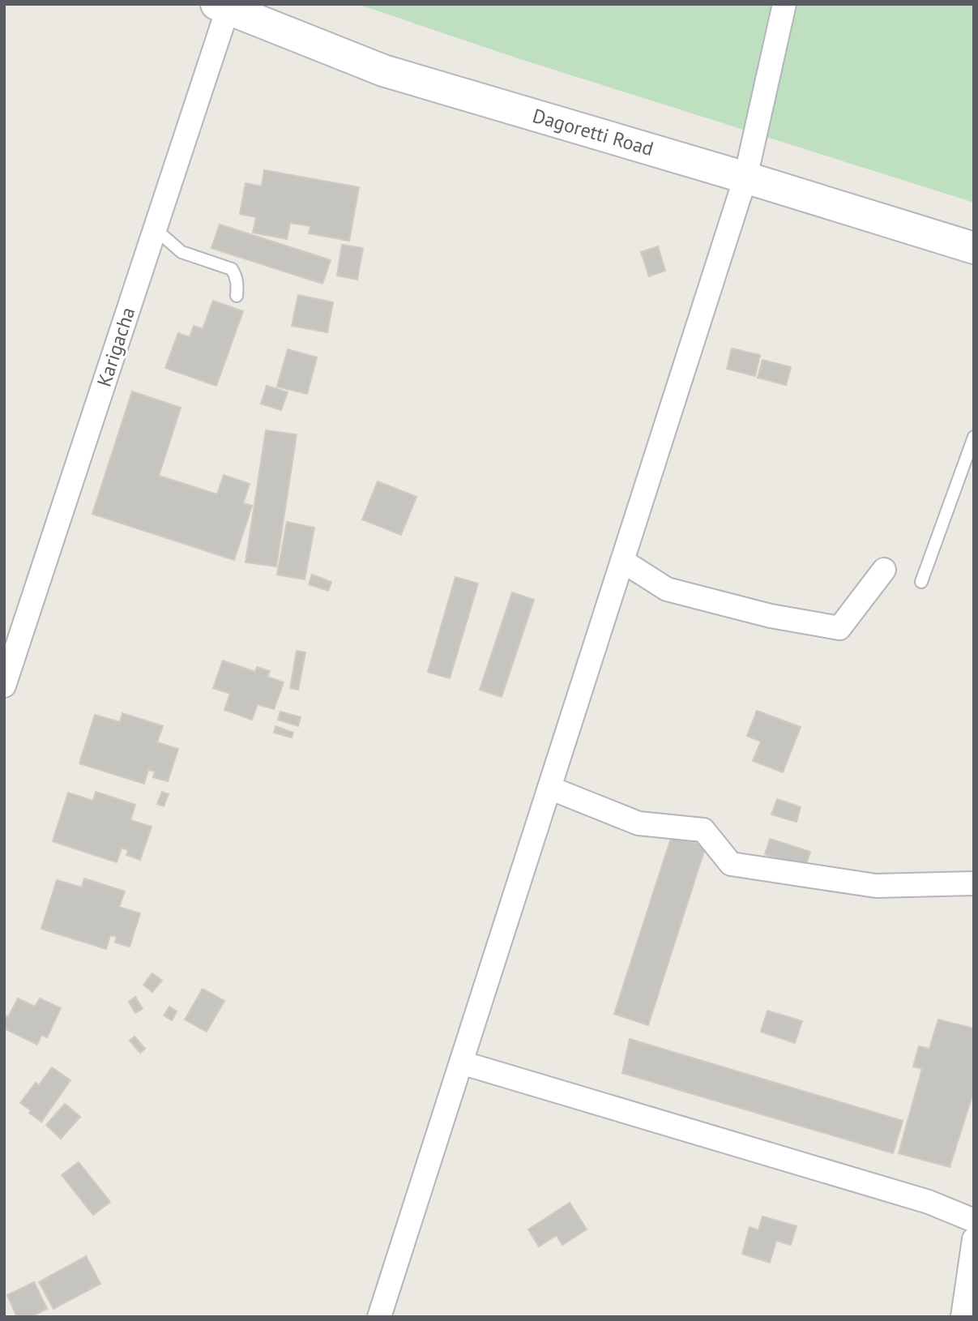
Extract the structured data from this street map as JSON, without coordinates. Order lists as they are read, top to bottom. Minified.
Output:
{"streets":{"main road":["Dagoretti Road"],"street":["Karigacha"]},"crossings":[["Dagoretti Road","Karigacha"]]}
